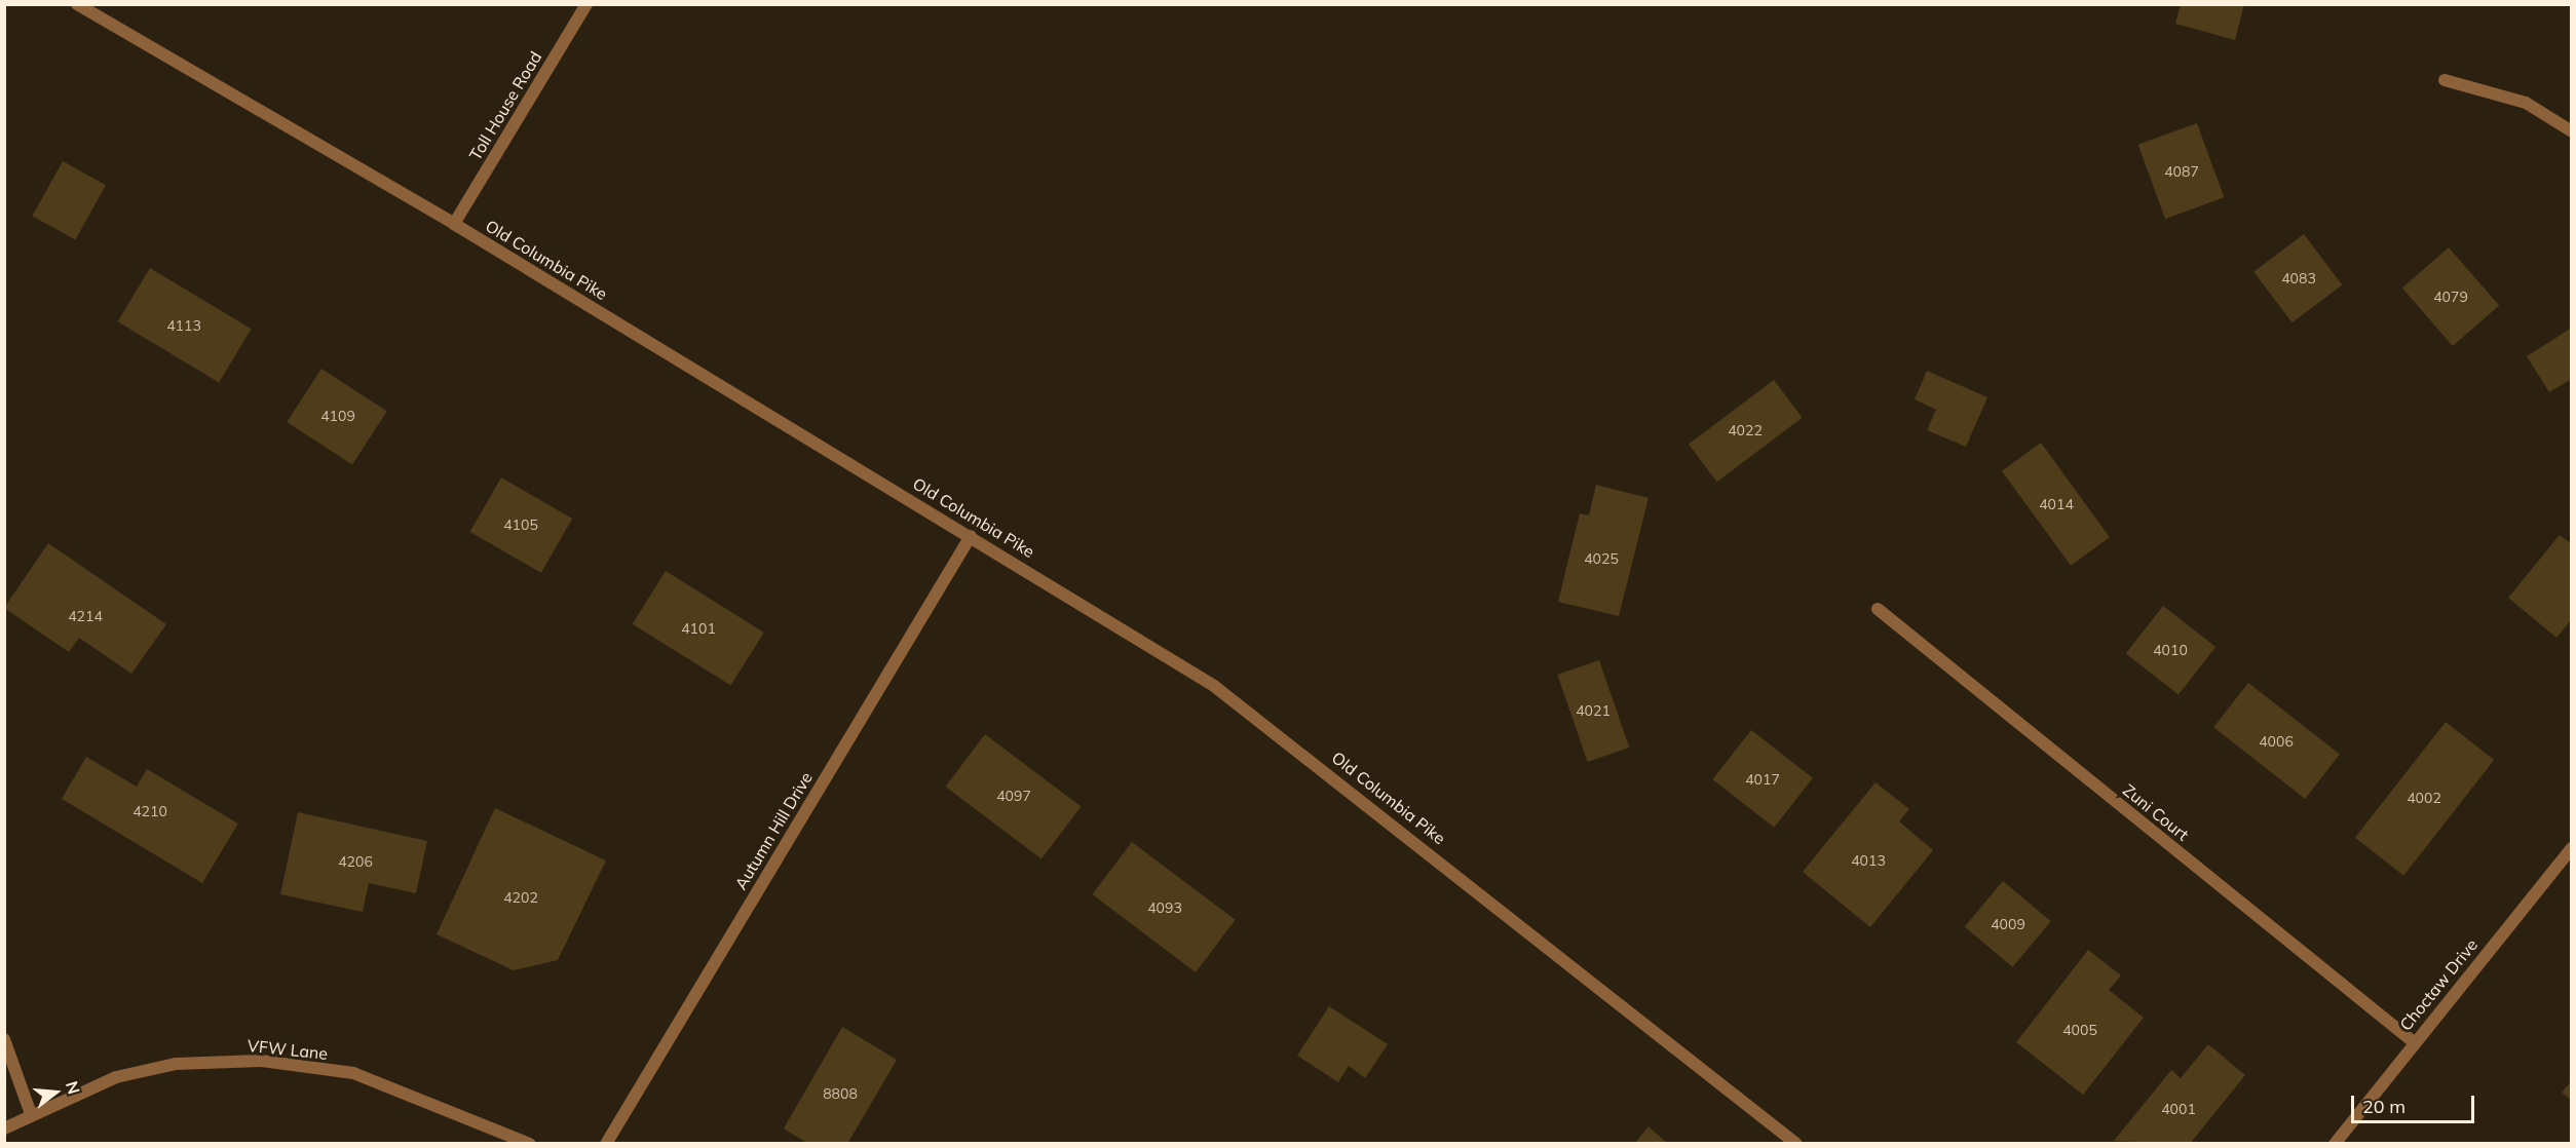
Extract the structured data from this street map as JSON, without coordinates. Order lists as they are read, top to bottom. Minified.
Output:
{"streets":{"street":["Toll House Road","Old Columbia Pike","Zuni Court","Autumn Hill Drive","Choctaw Drive","VFW Lane"]},"crossings":[["Toll House Road","Old Columbia Pike"],["Old Columbia Pike","Autumn Hill Drive"],["Zuni Court","Choctaw Drive"]],"house_numbers":["4087","4083","4079","4113","4109","4022","4014","4105","4025","4214","4101","4010","4021","4006","4017","4097","4002","4210","4013","4206","4202","4093","4009","4005","8808","4001"],"scale_bar":"20 m","north":"right"}
